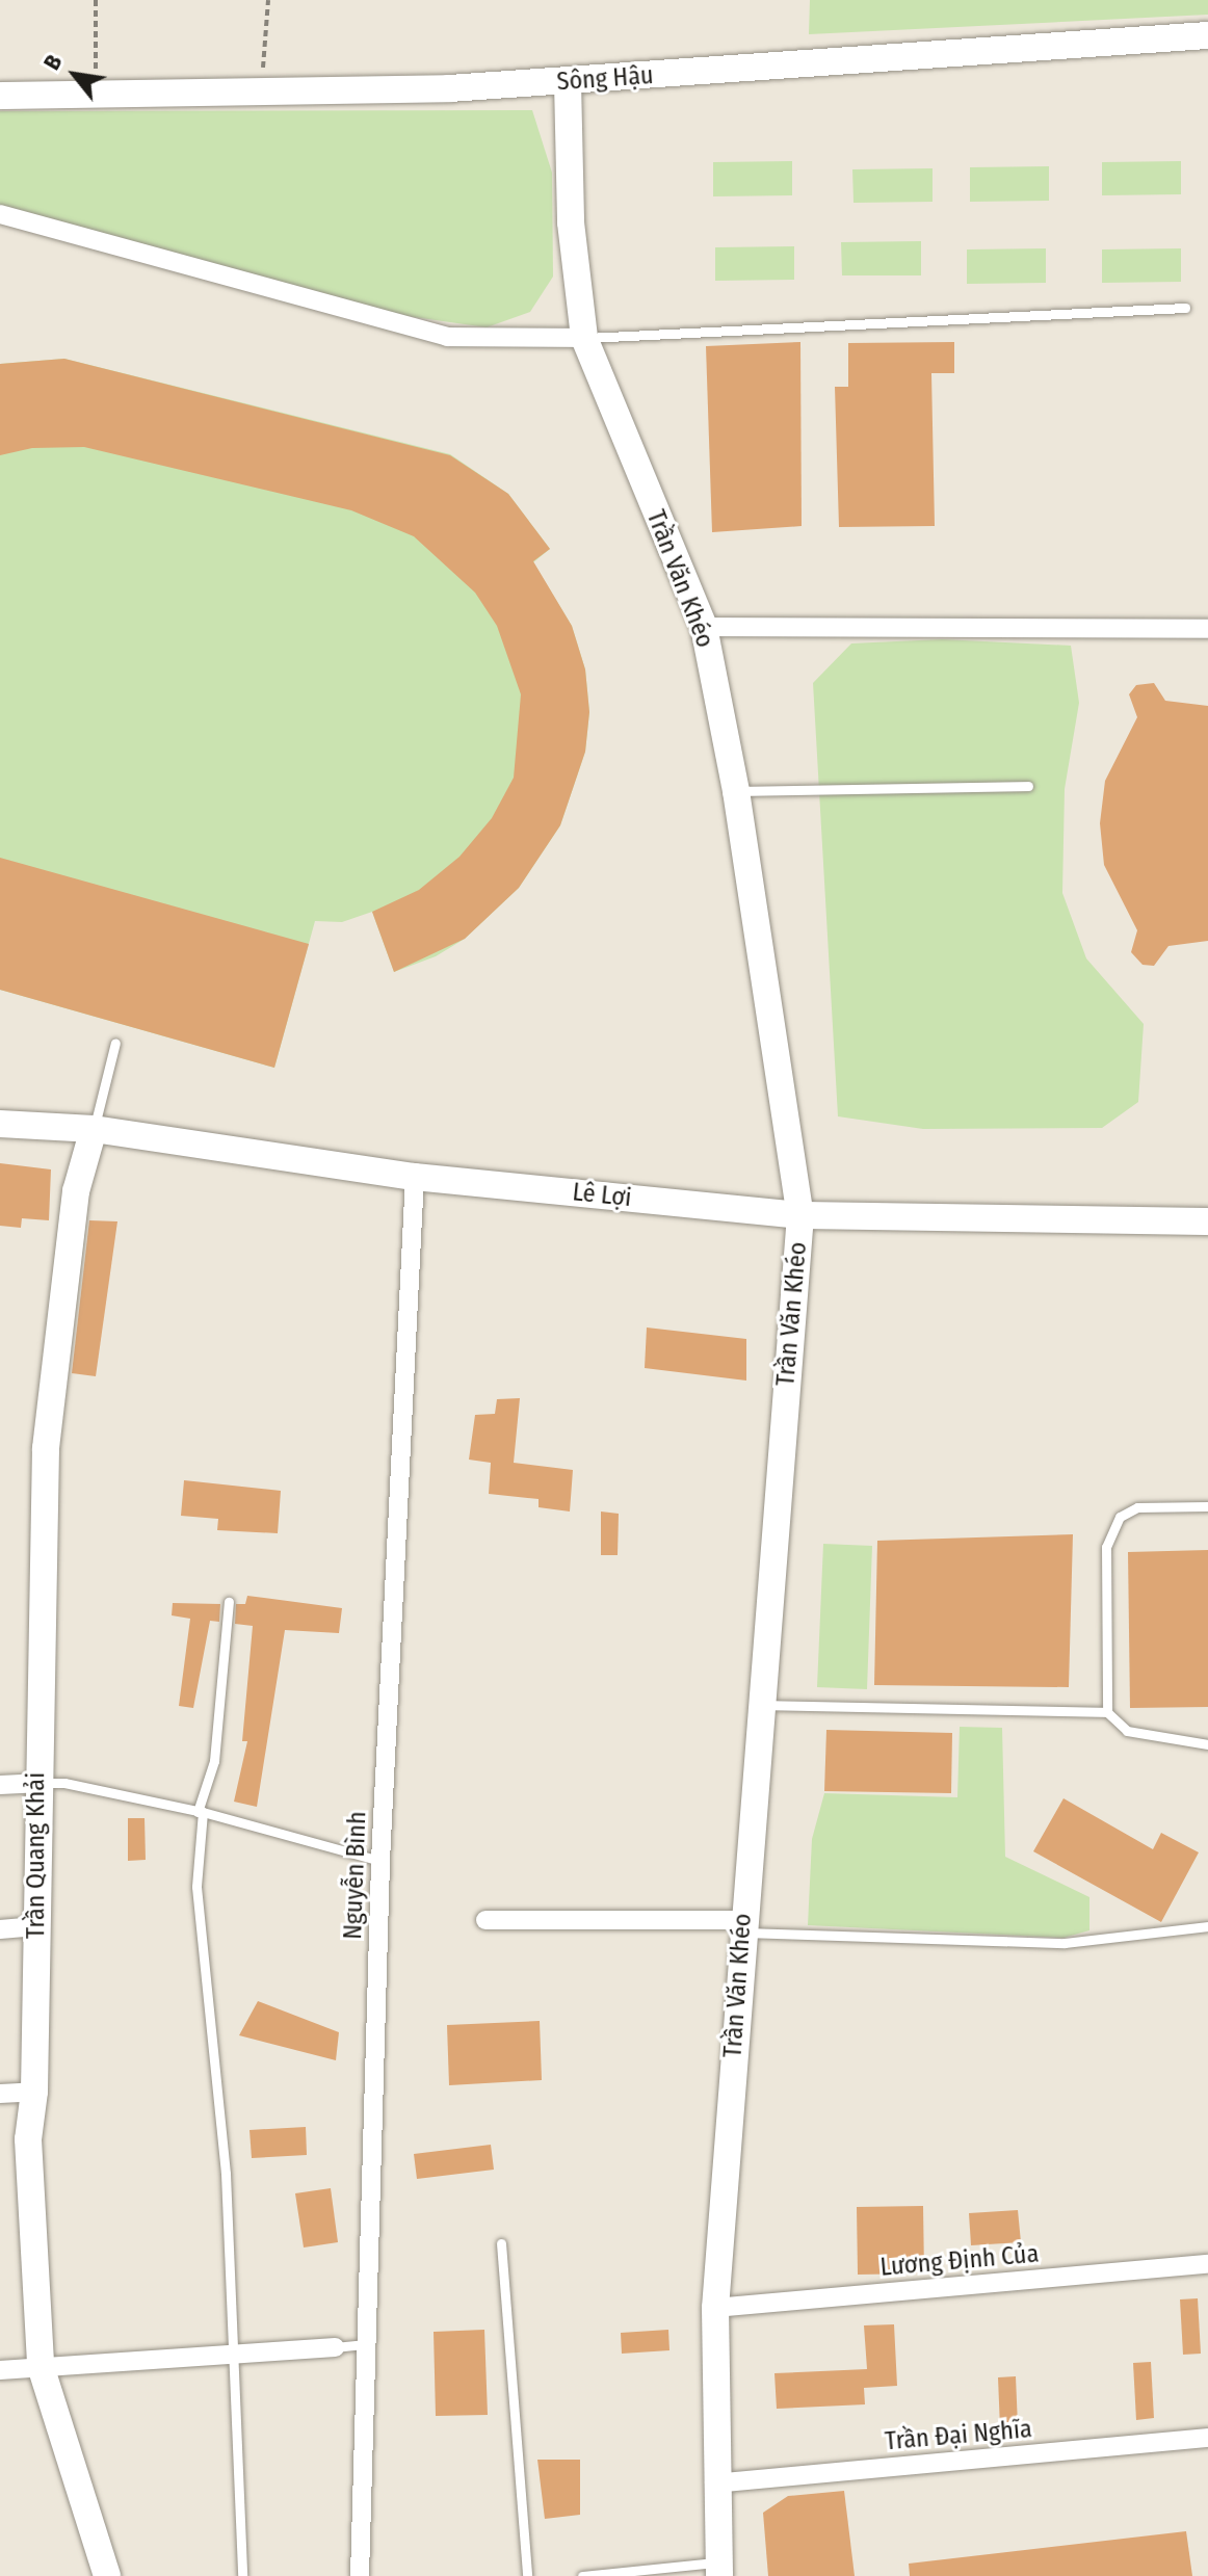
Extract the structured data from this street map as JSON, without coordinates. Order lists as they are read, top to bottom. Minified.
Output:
{"streets":{"street":["Sông Hậu","Trần Văn Khéo","Lê Lợi","Trần Quang Khải","Nguyễn Bình","Lương Định Của","Trần Đại Nghĩa"]},"crossings":[["Sông Hậu","Trần Văn Khéo"],["Trần Văn Khéo","Lê Lợi"],["Trần Văn Khéo","Lương Định Của"],["Trần Văn Khéo","Trần Đại Nghĩa"],["Lê Lợi","Trần Quang Khải"],["Lê Lợi","Nguyễn Bình"]],"north":"top left"}
